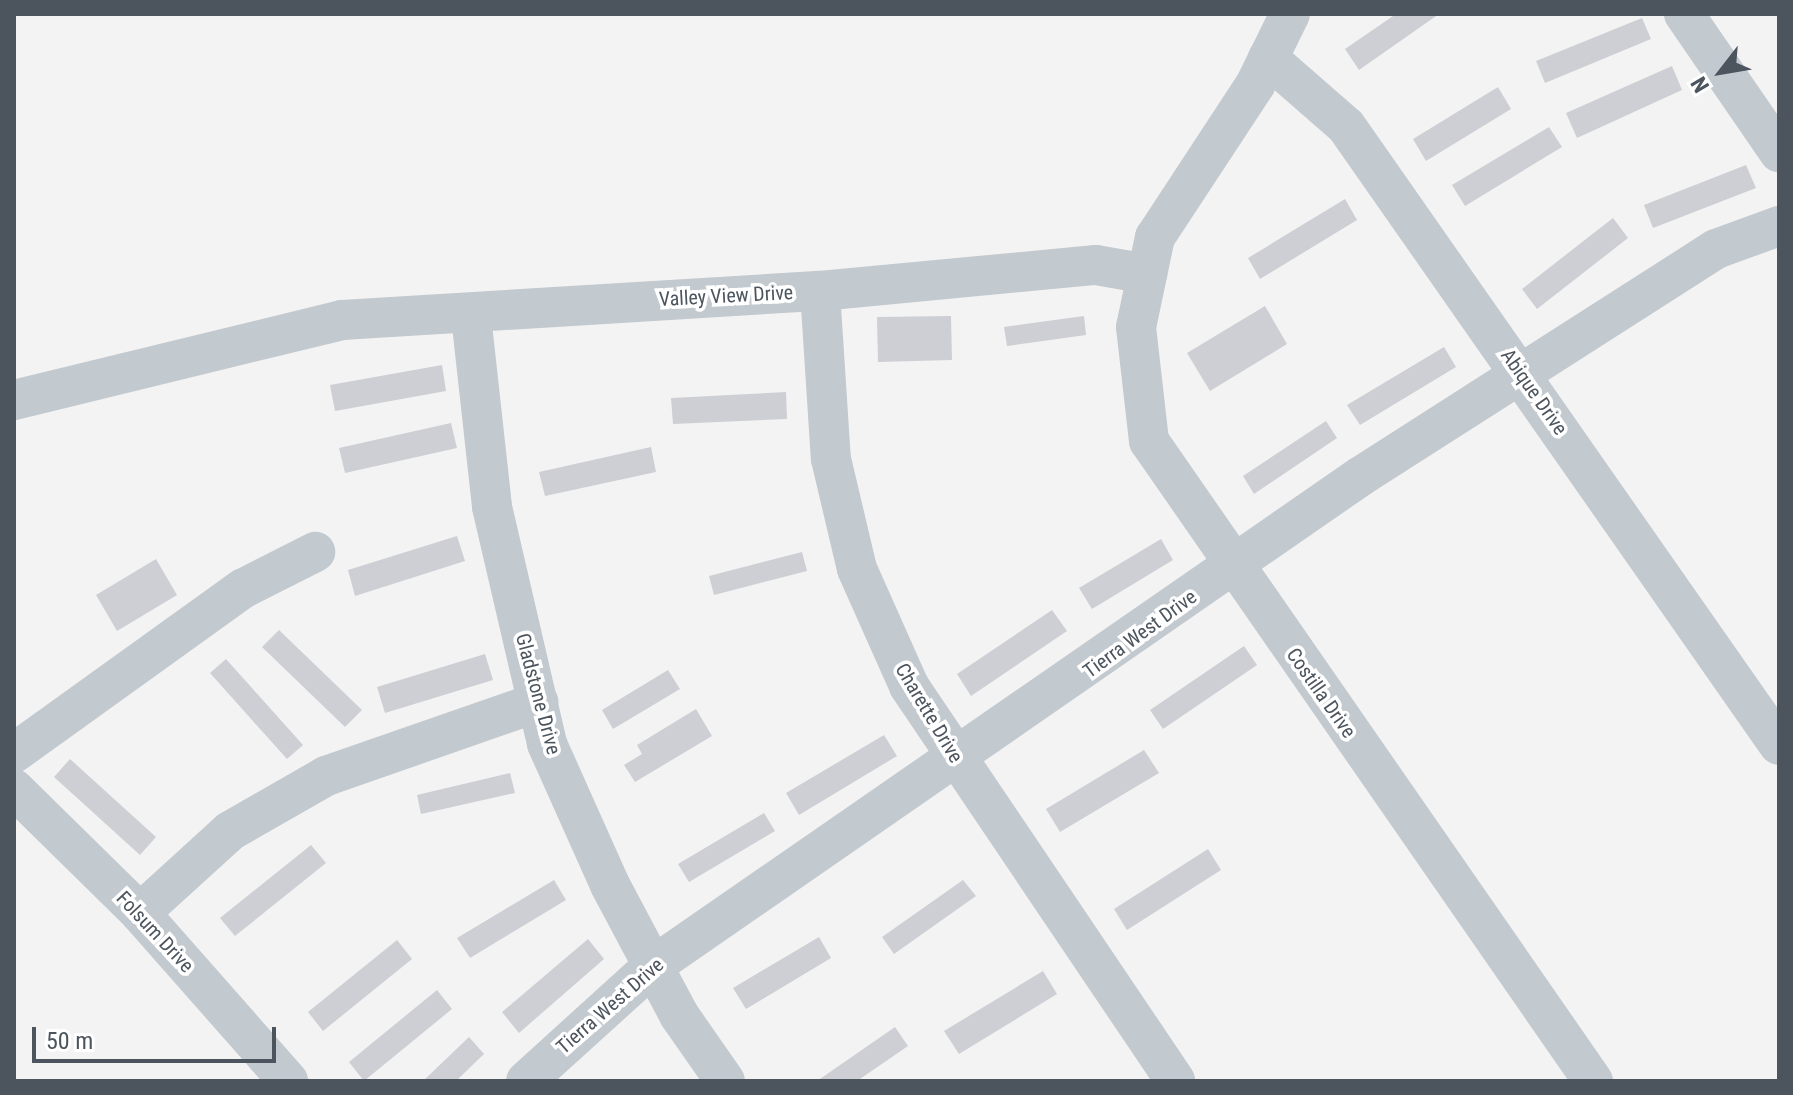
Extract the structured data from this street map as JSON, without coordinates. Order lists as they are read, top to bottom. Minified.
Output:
{"streets":{"street":["Valley View Drive","Abique Drive","Tierra West Drive","Costilla Drive","Gladstone Drive","Charette Drive","Folsum Drive"]},"crossings":[["Valley View Drive","Costilla Drive"],["Valley View Drive","Gladstone Drive"],["Valley View Drive","Charette Drive"],["Abique Drive","Tierra West Drive"],["Tierra West Drive","Costilla Drive"],["Tierra West Drive","Gladstone Drive"],["Tierra West Drive","Charette Drive"]],"scale_bar":"50 m","north":"bottom left"}
